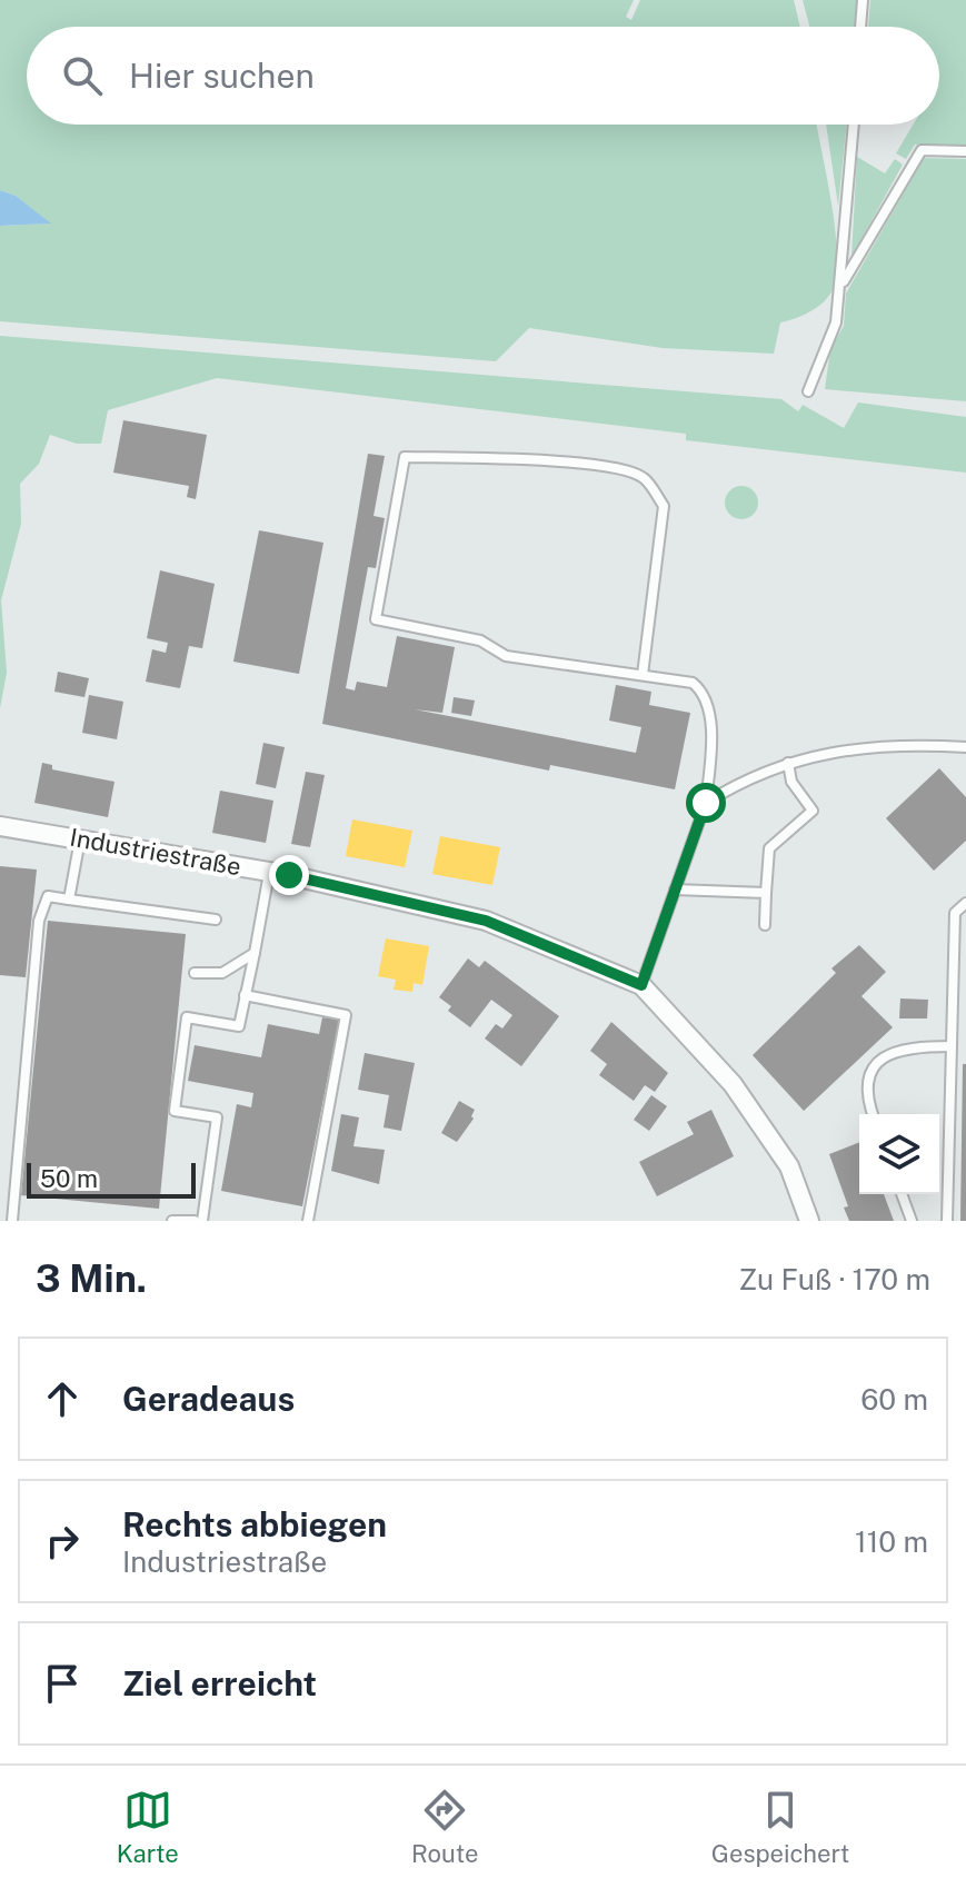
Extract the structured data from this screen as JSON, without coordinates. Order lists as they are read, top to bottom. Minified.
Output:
{"streets":{"street":["Industriestraße"]},"scale_bar":"50 m","page":{"search":"Hier suchen","scale":"50 m","heading":["3 Min.","Zu Fuß · 170 m"],"list":[["Geradeaus","60 m"],["Rechts abbiegen","Industriestraße","110 m"],"Ziel erreicht"],"nav":["Karte","Route","Gespeichert"]}}
